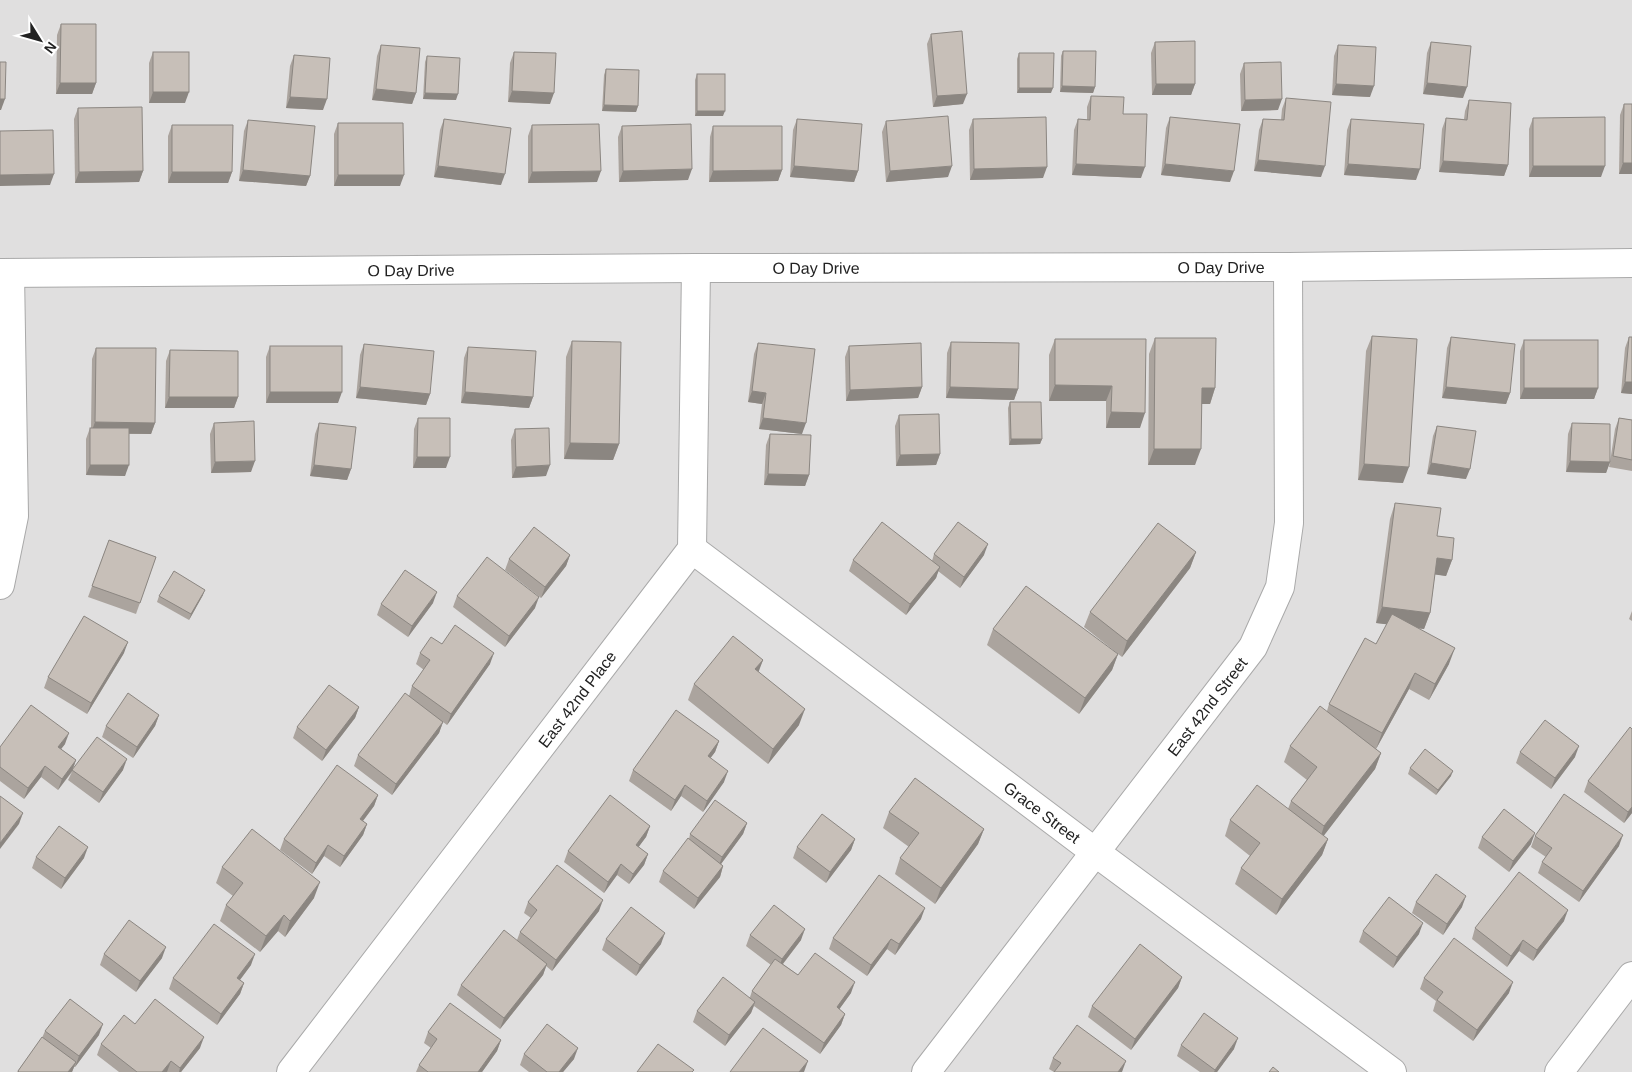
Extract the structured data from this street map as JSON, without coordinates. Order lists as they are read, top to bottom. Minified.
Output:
{"streets":{"street":["O Day Drive","East 42nd Place","East 42nd Street","Grace Street"]},"crossings":[["O Day Drive","East 42nd Street"],["East 42nd Place","Grace Street"],["East 42nd Street","Grace Street"]],"north":"bottom right"}
